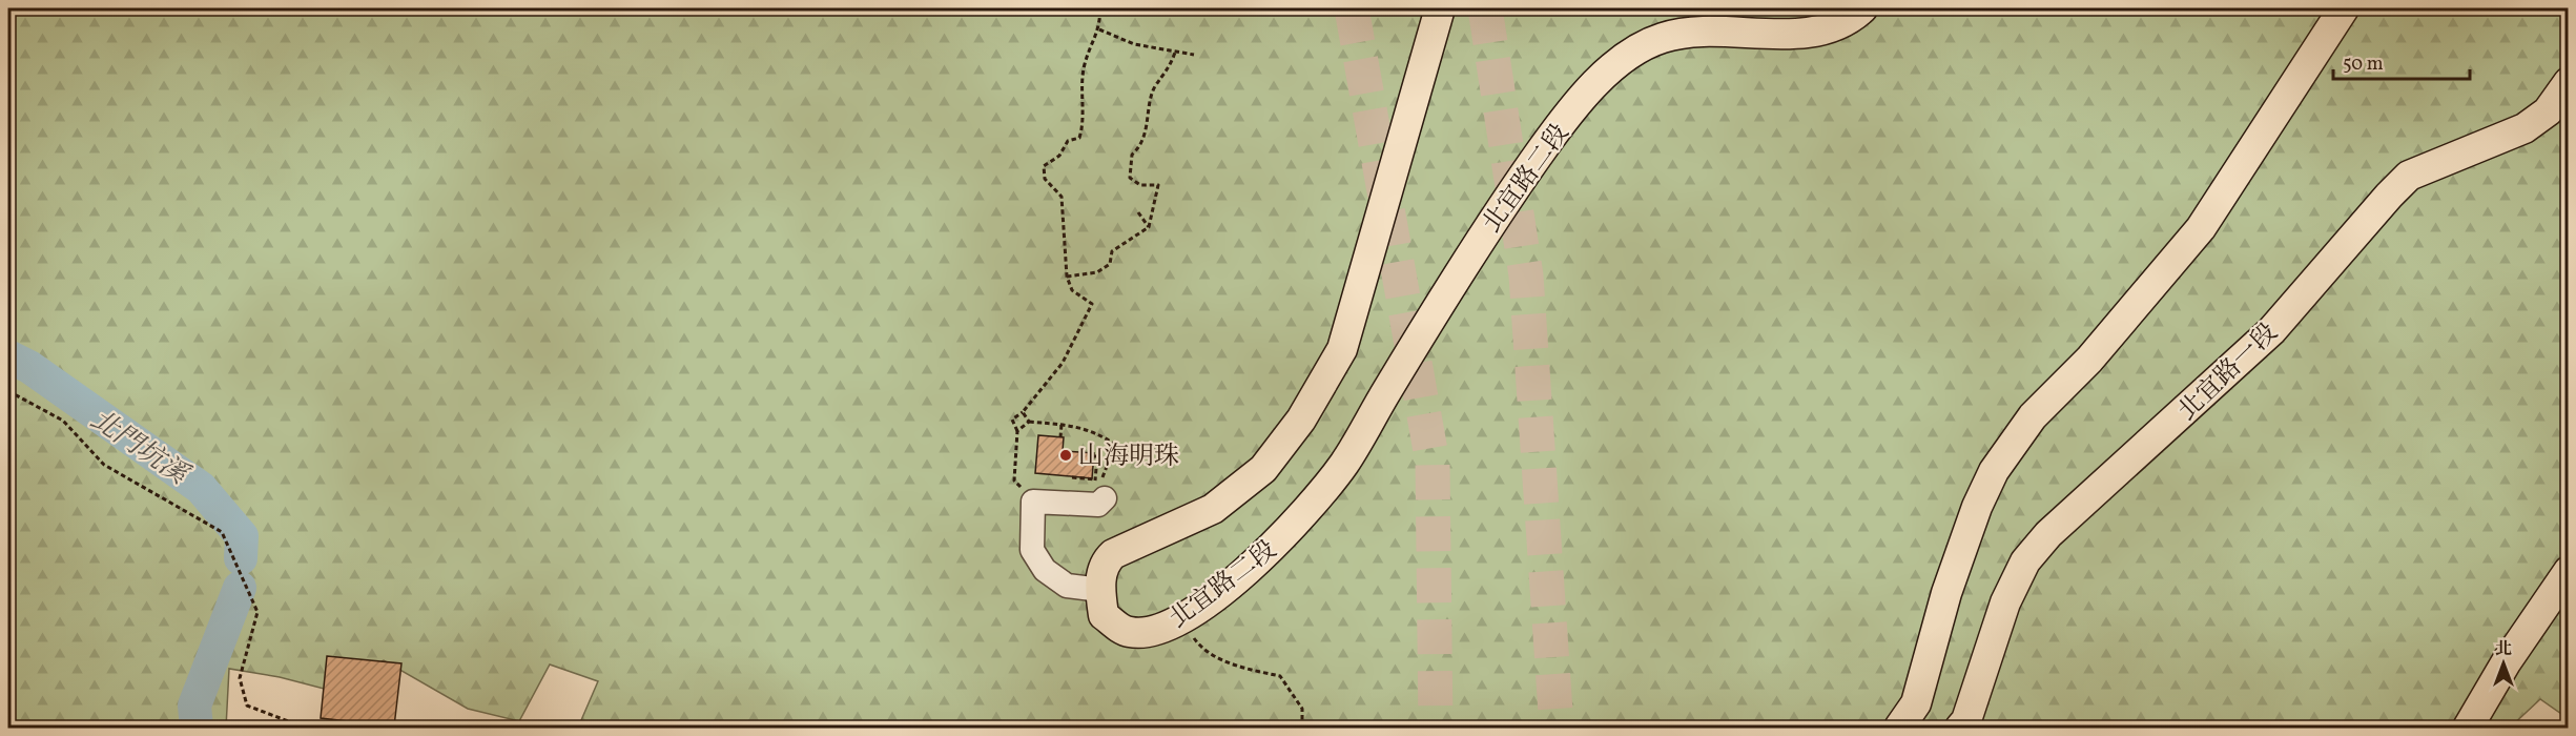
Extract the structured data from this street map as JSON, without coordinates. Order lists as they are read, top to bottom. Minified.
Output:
{"streets":{"main road":["北宜路二段","北宜路一段"]},"water":["北門坑溪"],"places":["山海明珠"],"scale_bar":"50 m","north":"top"}
